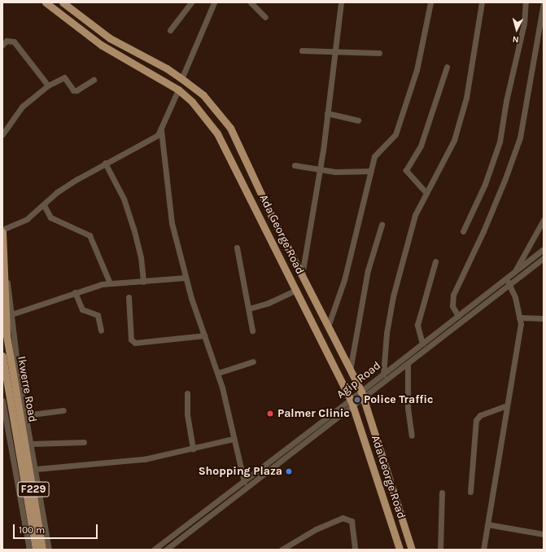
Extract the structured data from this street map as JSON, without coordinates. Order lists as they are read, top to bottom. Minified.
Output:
{"streets":{"main road":["Ada George Road","Ikwerre Road","F229"],"street":["Agip Road"]},"crossings":[["Ada George Road","Agip Road"]],"places":["Police Traffic","Palmer Clinic","Shopping Plaza"],"scale_bar":"100 m","north":"bottom"}
